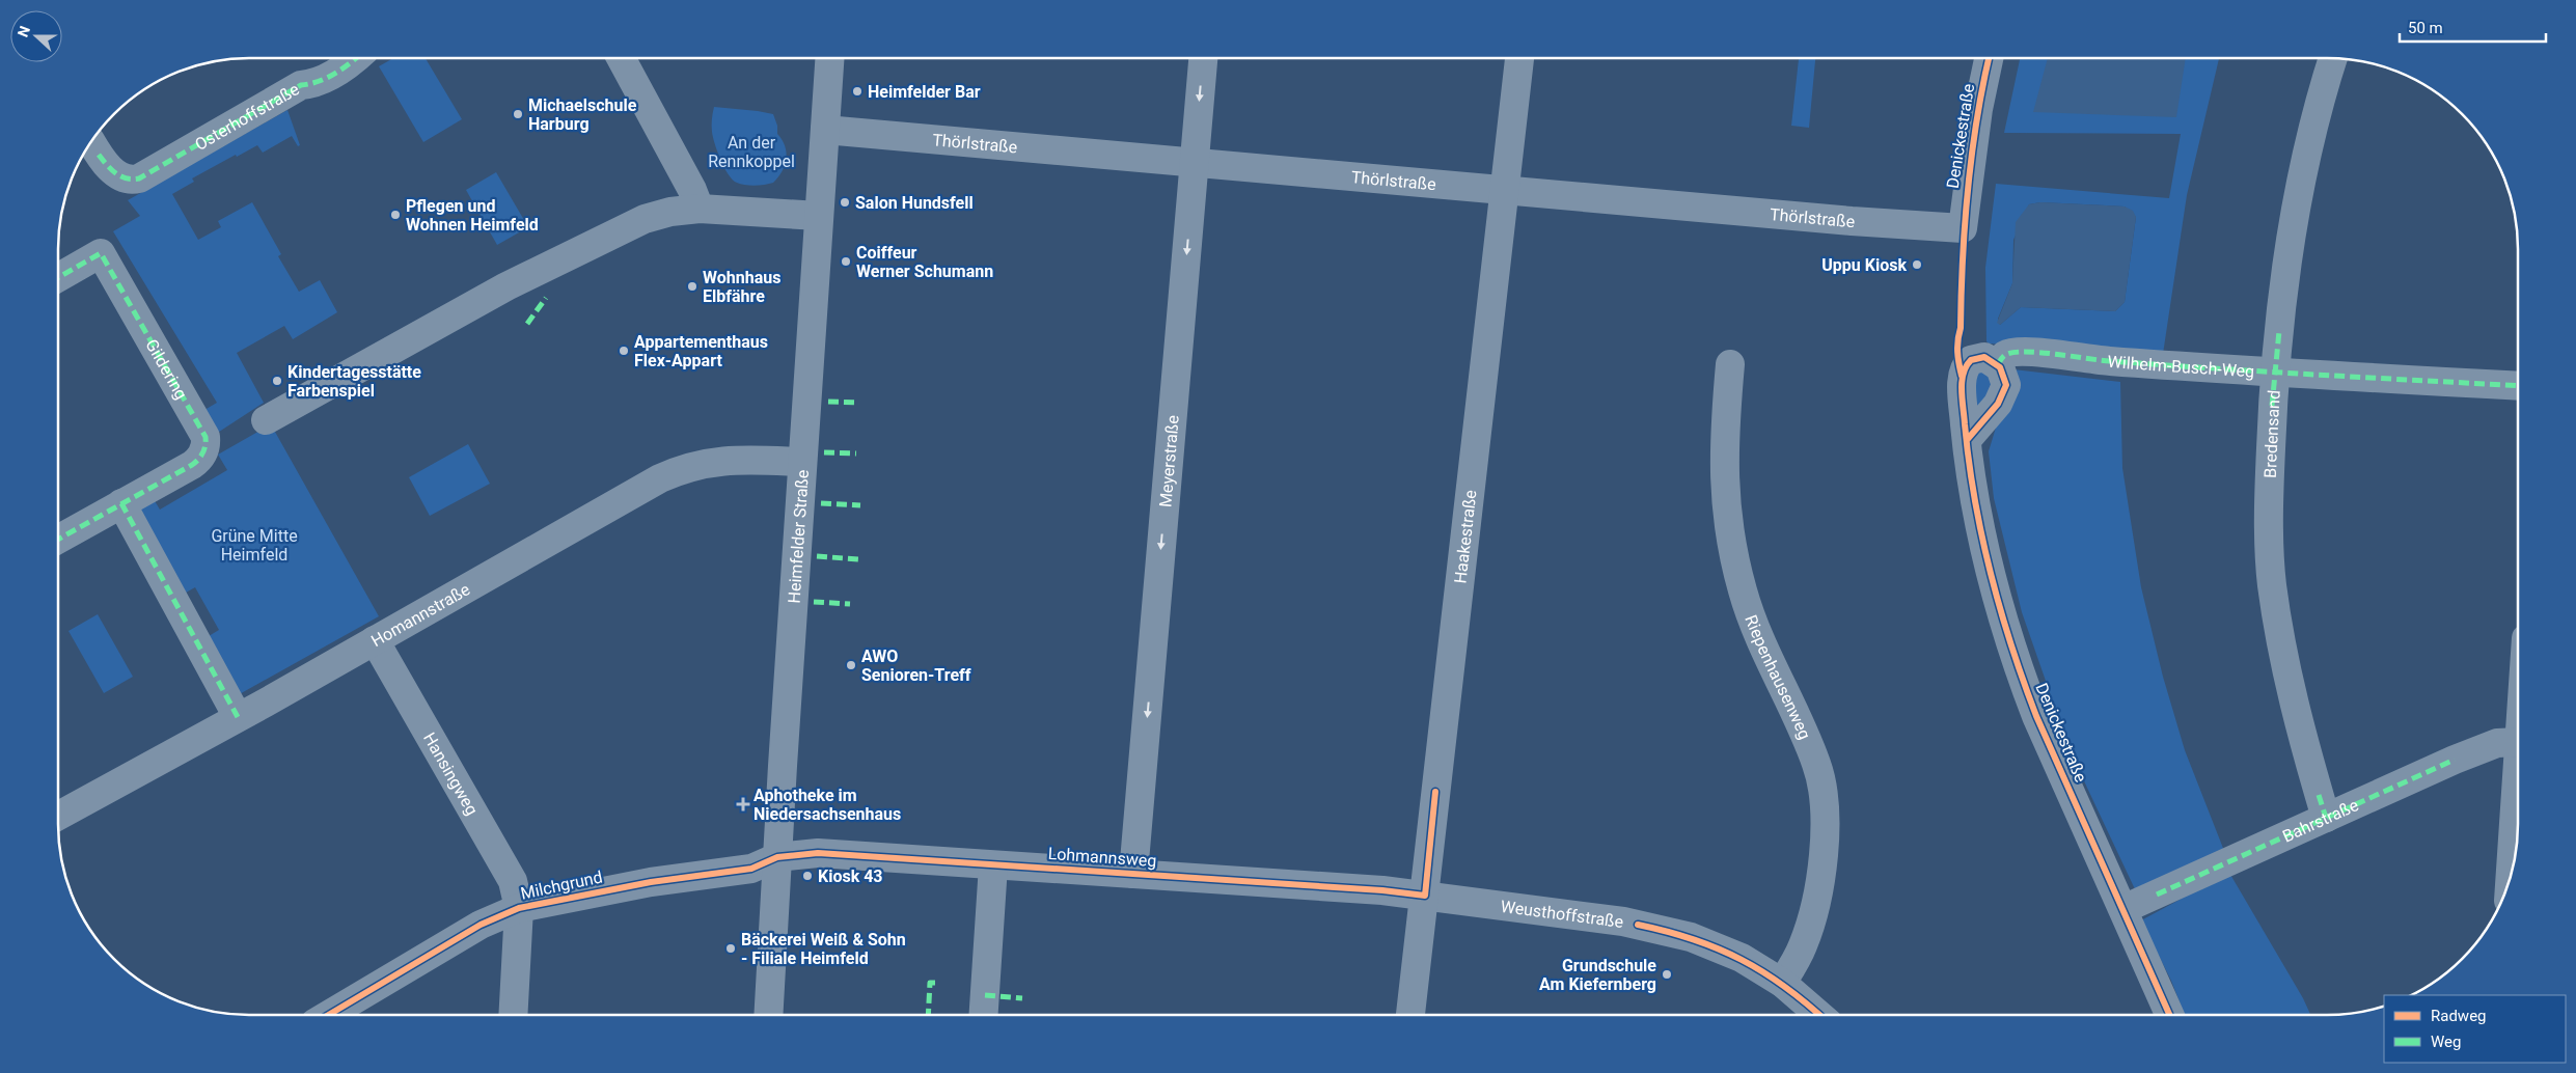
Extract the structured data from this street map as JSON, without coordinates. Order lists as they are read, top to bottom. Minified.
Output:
{"streets":{"street":["Osterhoffstraße","Denickestraße","Thörlstraße","Wilhelm-Busch-Weg","Gildering","Bredensand","Meyerstraße","Heimfelder Straße","Haakestraße","Homannstraße","Riepenhausenweg","Hansingweg","Bahrstraße","Lohmannsweg","Milchgrund","Weusthoffstraße"]},"crossings":[["Denickestraße","Thörlstraße"],["Denickestraße","Wilhelm-Busch-Weg"],["Denickestraße","Bahrstraße"],["Thörlstraße","Meyerstraße"],["Thörlstraße","Heimfelder Straße"],["Thörlstraße","Haakestraße"],["Wilhelm-Busch-Weg","Bredensand"],["Bredensand","Bahrstraße"],["Meyerstraße","Lohmannsweg"],["Heimfelder Straße","Homannstraße"],["Heimfelder Straße","Lohmannsweg"],["Heimfelder Straße","Milchgrund"],["Haakestraße","Lohmannsweg"],["Haakestraße","Weusthoffstraße"],["Homannstraße","Hansingweg"],["Riepenhausenweg","Weusthoffstraße"],["Hansingweg","Milchgrund"],["Lohmannsweg","Milchgrund"],["Lohmannsweg","Weusthoffstraße"]],"one_way":["Meyerstraße"],"parks":["An der Rennkoppel","Grüne Mitte Heimfeld"],"places":{"other":["Heimfelder Bar","Michaelschule Harburg","Salon Hundsfell","Pflegen und Wohnen Heimfeld","Coiffeur Werner Schumann","Uppu Kiosk","Wohnhaus Elbfähre","Appartementhaus Flex-Appart","Kindertagesstätte Farbenspiel","AWO Senioren-Treff","Kiosk 43","Bäckerei Weiß & Sohn - Filiale Heimfeld","Grundschule Am Kiefernberg"],"health":["Aphotheke im Niedersachsenhaus"]},"legend":["Radweg","Weg"],"scale_bar":"50 m","north":"left"}
